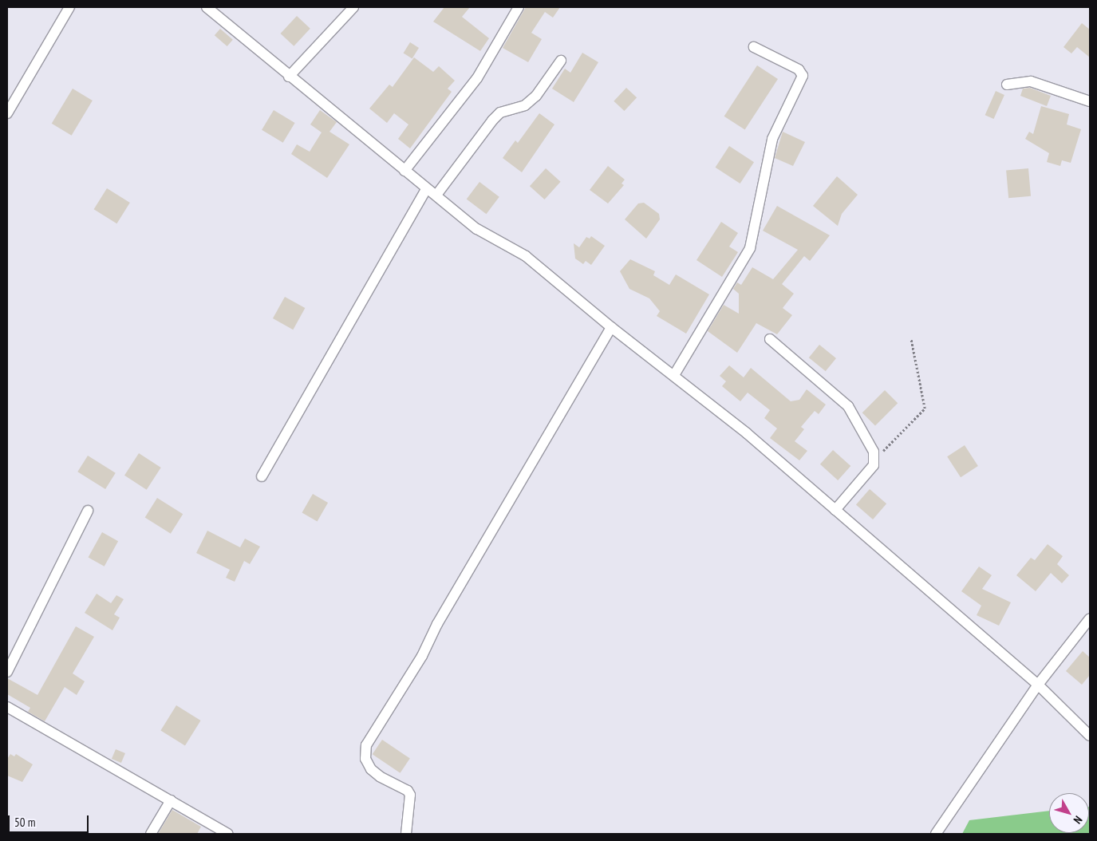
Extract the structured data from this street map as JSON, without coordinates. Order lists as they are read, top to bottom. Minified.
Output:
{"scale_bar":"50 m","north":"bottom right"}
